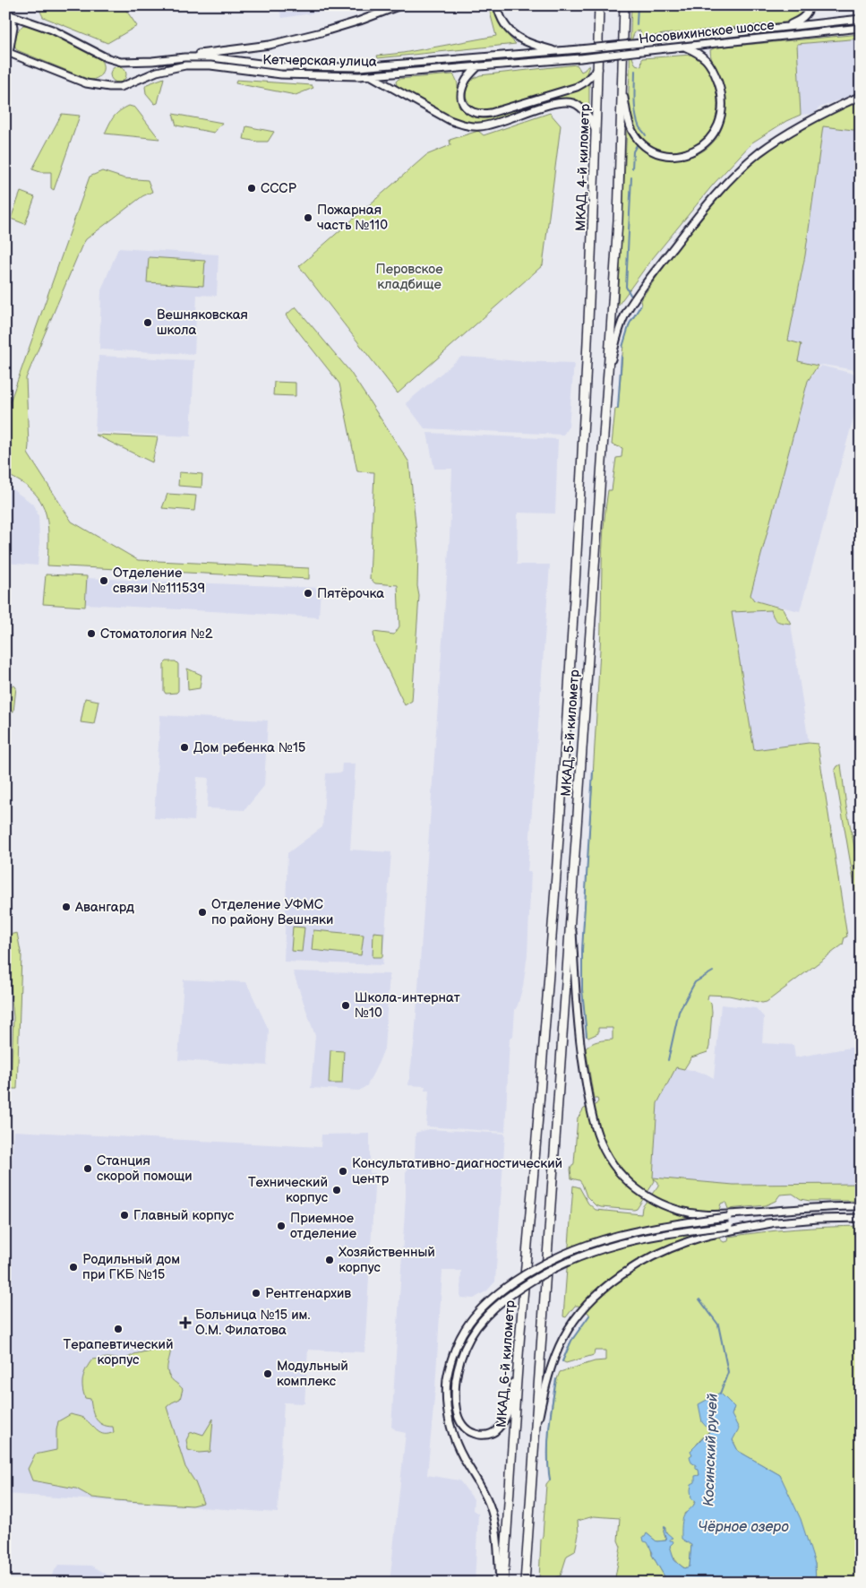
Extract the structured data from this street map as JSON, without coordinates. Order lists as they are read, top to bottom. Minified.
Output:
{"streets":{"highway":["МКАД, 4-й километр","МКАД, 5-й километр","МКАД, 6-й километр"],"main road":["Носовихинское шоссе","Кетчерская улица"]},"crossings":[["Носовихинское шоссе","Кетчерская улица"],["МКАД, 4-й километр","МКАД, 5-й километр"],["МКАД, 5-й километр","МКАД, 6-й километр"]],"water":["Косинский ручей","Чёрное озеро"],"parks":["Перовское кладбище"],"places":{"other":["СССР","Пожарная часть №110","Вешняковская школа","Отделение связи №111539","Пятёрочка","Стоматология №2","Дом ребенка №15","Авангард","Отделение УФМС по району Вешняки","Школа-интернат №10","Станция скорой помощи","Консультативно-диагностический центр","Технический корпус","Главный корпус","Приемное отделение","Хозяйственный корпус","Родильный дом при ГКБ №15","Рентгенархив","Терапевтический корпус","Модульный комплекс"],"health":["Больница №15 им. О.М. Филатова"]}}
